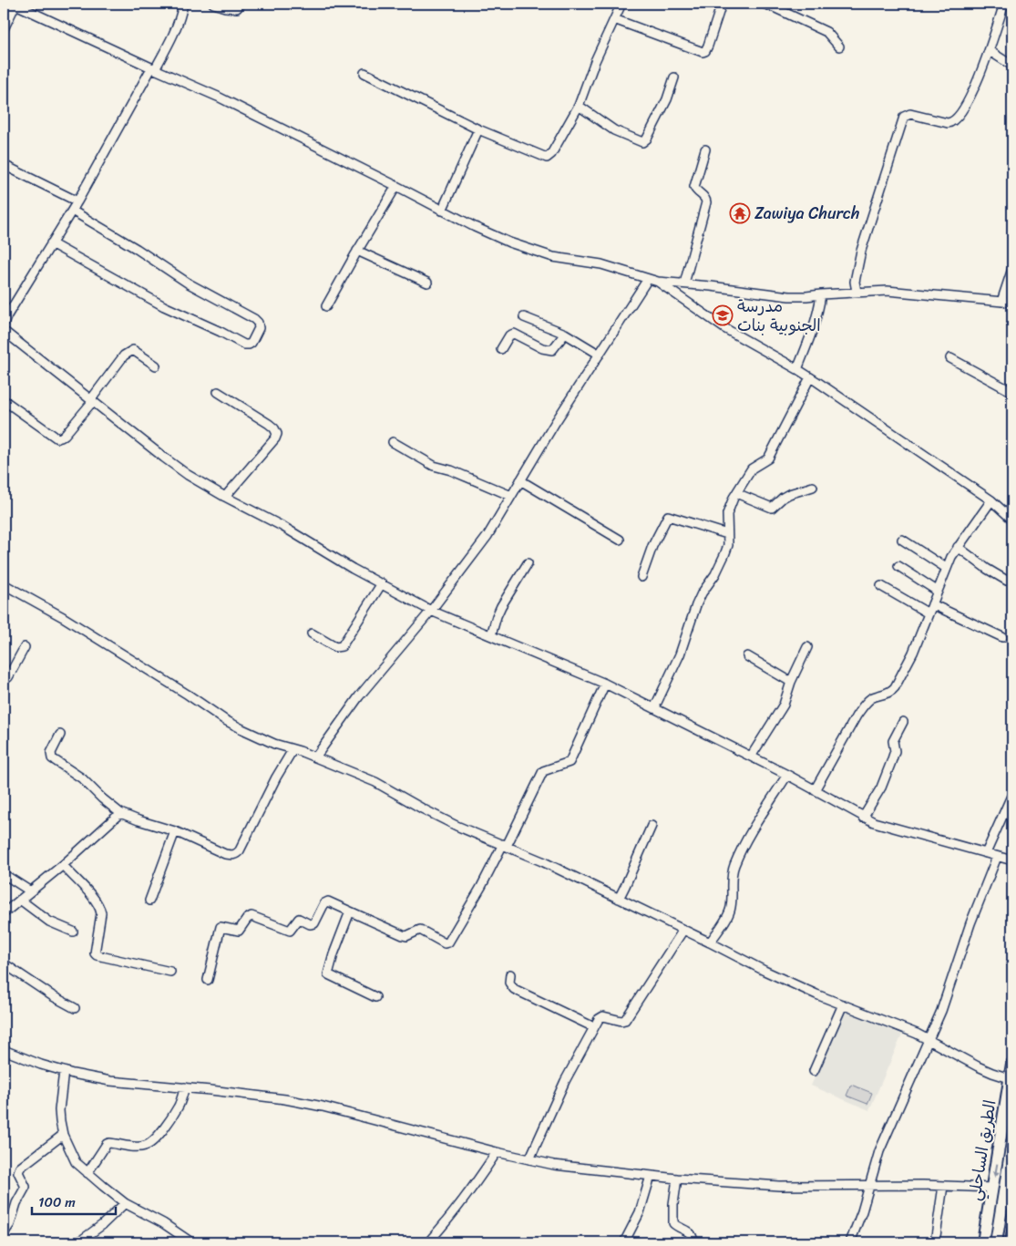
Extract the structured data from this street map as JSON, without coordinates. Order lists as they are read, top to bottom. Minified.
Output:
{"streets":{"highway":["الطريق الساحلي"]},"places":{"temple":["Zawiya Church"],"school or university":["مدرسة الجنوبية بنات"]},"scale_bar":"100 m"}
